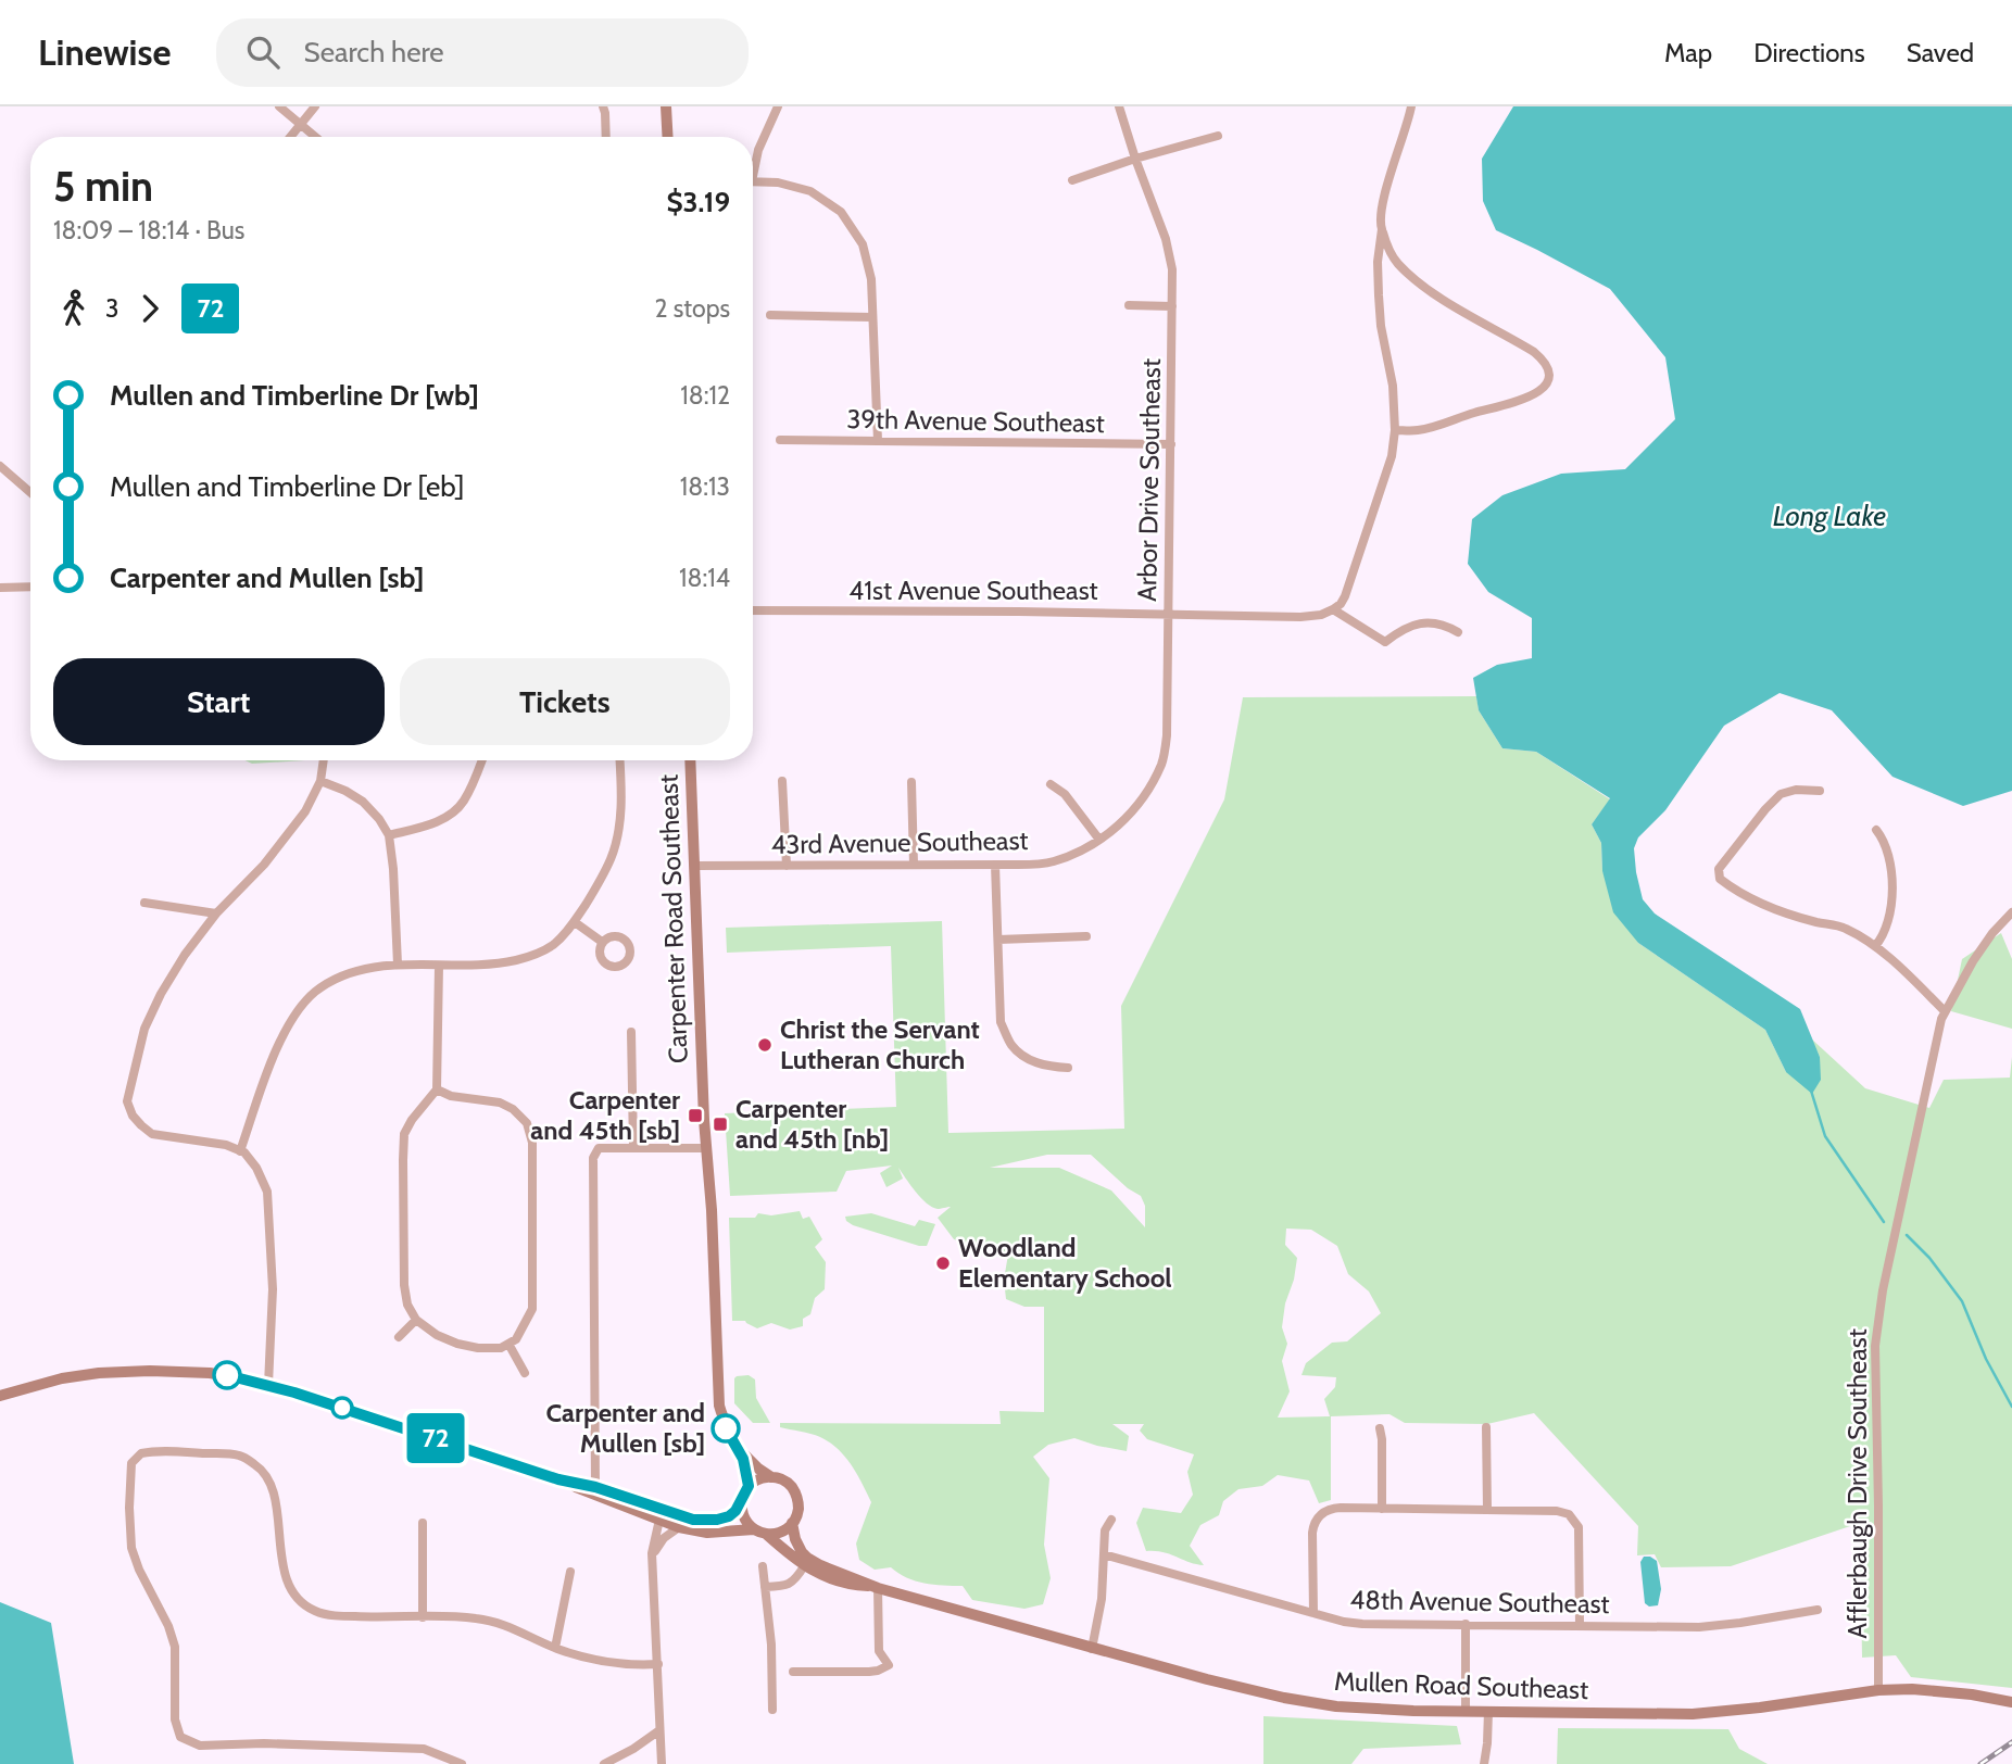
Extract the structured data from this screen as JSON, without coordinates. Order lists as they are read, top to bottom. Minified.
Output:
{"streets":{"street":["39th Avenue Southeast","Arbor Drive Southeast","41st Avenue Southeast","43rd Avenue Southeast","Carpenter Road Southeast","Afflerbaugh Drive Southeast","48th Avenue Southeast","Mullen Road Southeast"]},"crossings":[["39th Avenue Southeast","Arbor Drive Southeast"],["Arbor Drive Southeast","41st Avenue Southeast"],["Arbor Drive Southeast","43rd Avenue Southeast"],["43rd Avenue Southeast","Carpenter Road Southeast"],["Carpenter Road Southeast","Mullen Road Southeast"],["Afflerbaugh Drive Southeast","Mullen Road Southeast"]],"water":["Long Lake"],"places":{"other":["Christ the Servant Lutheran Church","Woodland Elementary School","Carpenter and Mullen [sb]"],"transit":["Carpenter and 45th [sb]","Carpenter and 45th [nb]"]},"lines":["bus line 72"],"page":{"header":"Linewise","search":"Search here","nav":["Map","Directions","Saved"],"on_map":"72","heading":["5 min","18:09 – 18:14 · Bus","$3.19"],"legs":["3","72","2 stops"],"list":[{"name":"Mullen and Timberline Dr [wb]","value":"18:12"},{"name":"Mullen and Timberline Dr [eb]","value":"18:13"},{"name":"Carpenter and Mullen [sb]","value":"18:14"}],"buttons":["Start","Tickets"]}}
